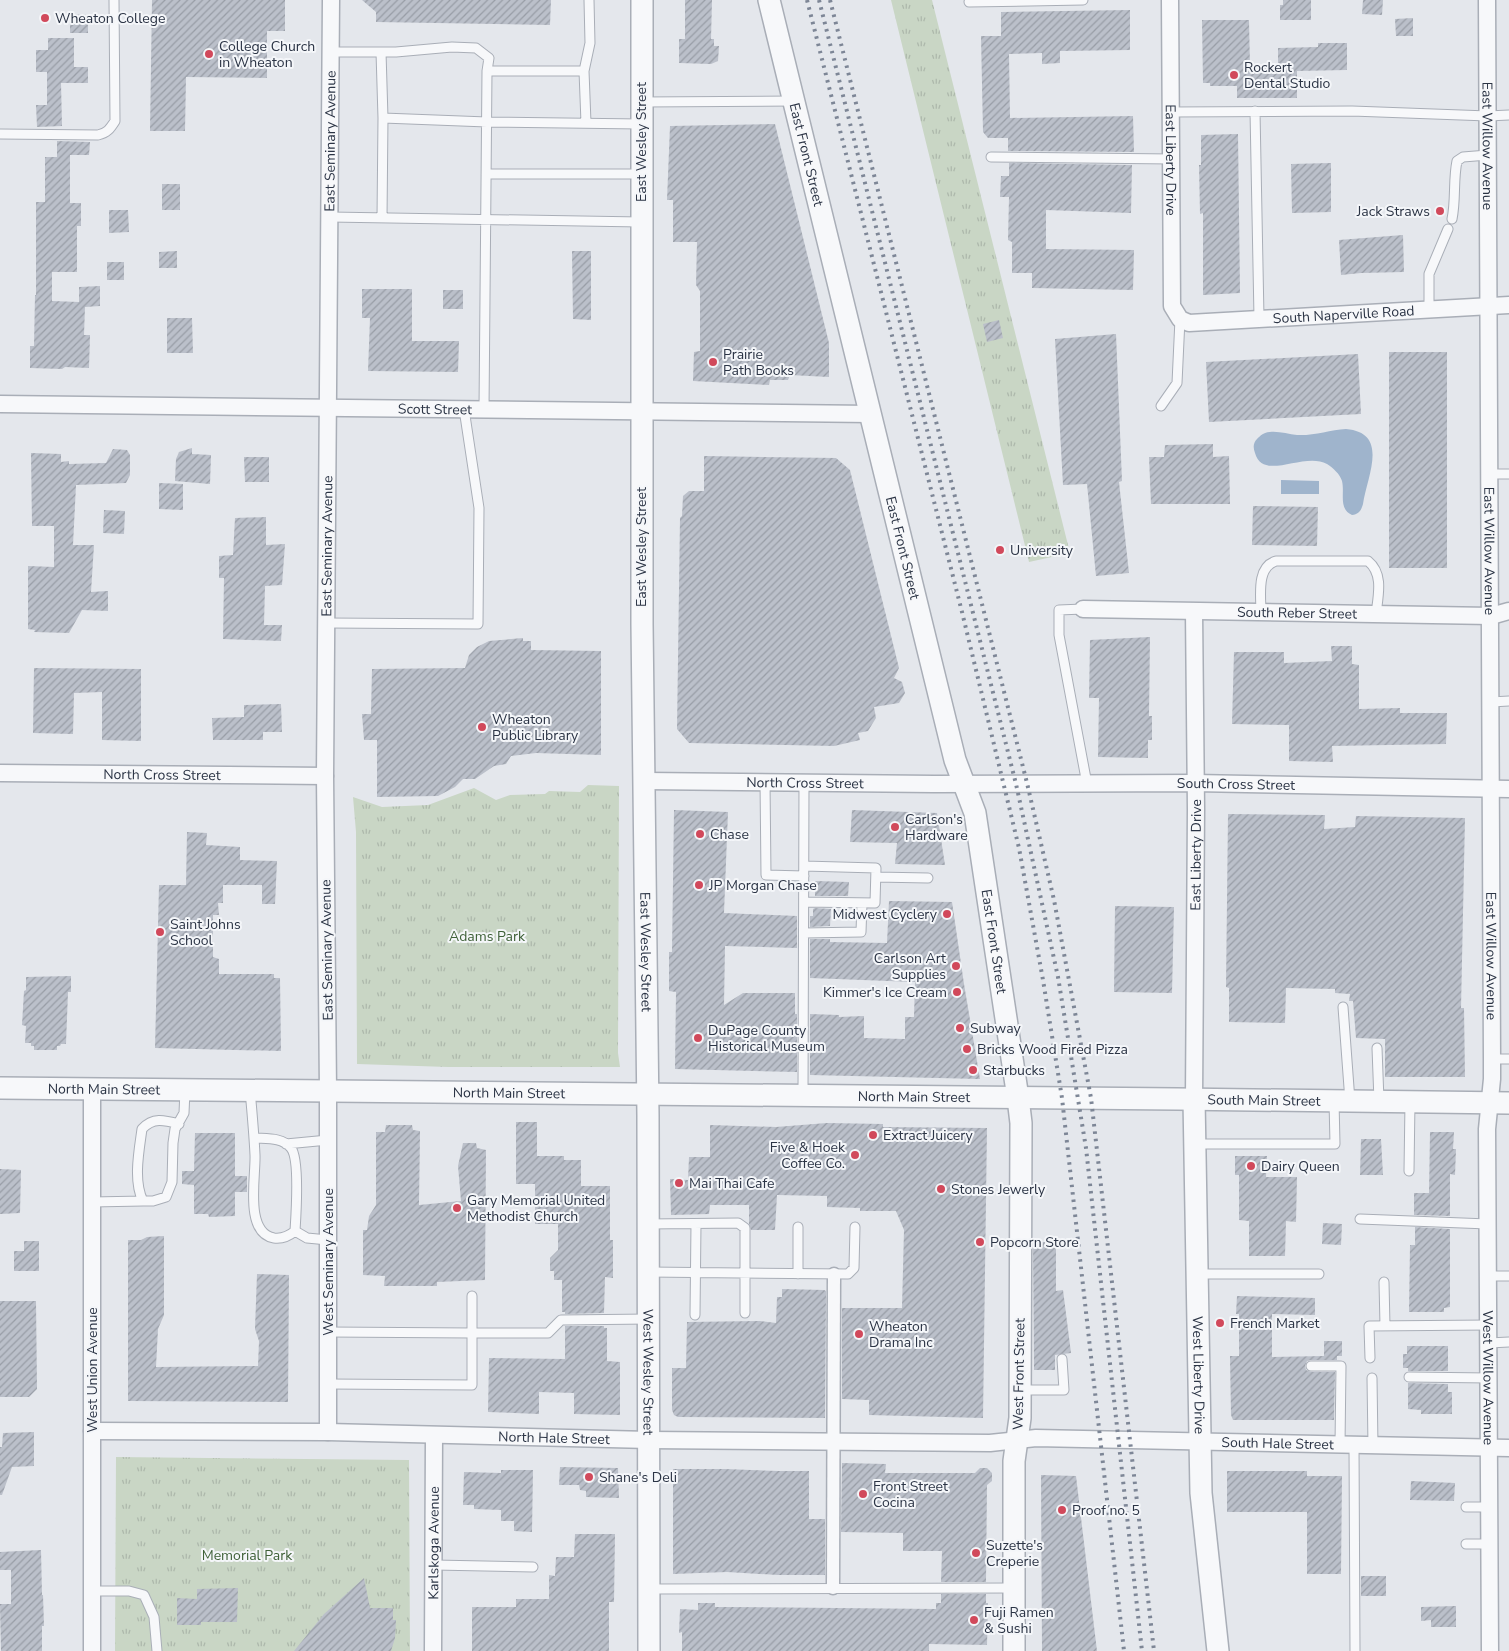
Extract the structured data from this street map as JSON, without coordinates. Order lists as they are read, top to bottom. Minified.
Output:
{"streets":{"street":["East Seminary Avenue","East Wesley Street","East Willow Avenue","East Front Street","East Liberty Drive","South Naperville Road","Scott Street","South Reber Street","North Cross Street","South Cross Street","North Main Street","South Main Street","West Seminary Avenue","West Union Avenue","West Wesley Street","West Front Street","West Liberty Drive","West Willow Avenue","North Hale Street","South Hale Street","Karlskoga Avenue"]},"crossings":[["East Seminary Avenue","Scott Street"],["East Seminary Avenue","North Cross Street"],["East Seminary Avenue","North Main Street"],["East Seminary Avenue","West Seminary Avenue"],["East Wesley Street","Scott Street"],["East Wesley Street","North Cross Street"],["East Wesley Street","North Main Street"],["East Wesley Street","West Wesley Street"],["East Willow Avenue","South Naperville Road"],["East Willow Avenue","South Reber Street"],["East Willow Avenue","South Cross Street"],["East Willow Avenue","South Main Street"],["East Willow Avenue","West Willow Avenue"],["East Front Street","Scott Street"],["East Front Street","North Cross Street"],["East Front Street","South Cross Street"],["East Front Street","North Main Street"],["East Front Street","South Main Street"],["East Front Street","West Front Street"],["East Liberty Drive","South Naperville Road"],["East Liberty Drive","South Reber Street"],["East Liberty Drive","South Cross Street"],["East Liberty Drive","South Main Street"],["East Liberty Drive","West Liberty Drive"],["North Cross Street","South Cross Street"],["North Main Street","South Main Street"],["North Main Street","West Seminary Avenue"],["North Main Street","West Union Avenue"],["North Main Street","West Wesley Street"],["North Main Street","West Front Street"],["South Main Street","West Front Street"],["South Main Street","West Liberty Drive"],["South Main Street","West Willow Avenue"],["West Seminary Avenue","North Hale Street"],["West Union Avenue","North Hale Street"],["West Wesley Street","North Hale Street"],["West Front Street","North Hale Street"],["West Front Street","South Hale Street"],["West Liberty Drive","South Hale Street"],["West Willow Avenue","South Hale Street"],["North Hale Street","South Hale Street"],["North Hale Street","Karlskoga Avenue"]],"parks":["Adams Park","Memorial Park"],"places":["Wheaton College","College Church in Wheaton","Rockert Dental Studio","Jack Straws","Prairie Path Books","University","Wheaton Public Library","Carlson's Hardware","Chase","JP Morgan Chase","Midwest Cyclery","Saint Johns School","Carlson Art Supplies","Kimmer's Ice Cream","Subway","DuPage County Historical Museum","Bricks Wood Fired Pizza","Starbucks","Extract Juicery","Five & Hoek Coffee Co.","Dairy Queen","Mai Thai Cafe","Stones Jewerly","Gary Memorial United Methodist Church","Popcorn Store","French Market","Wheaton Drama Inc","Shane's Deli","Front Street Cocina","Proof no. 5","Suzette's Creperie","Fuji Ramen & Sushi"]}
